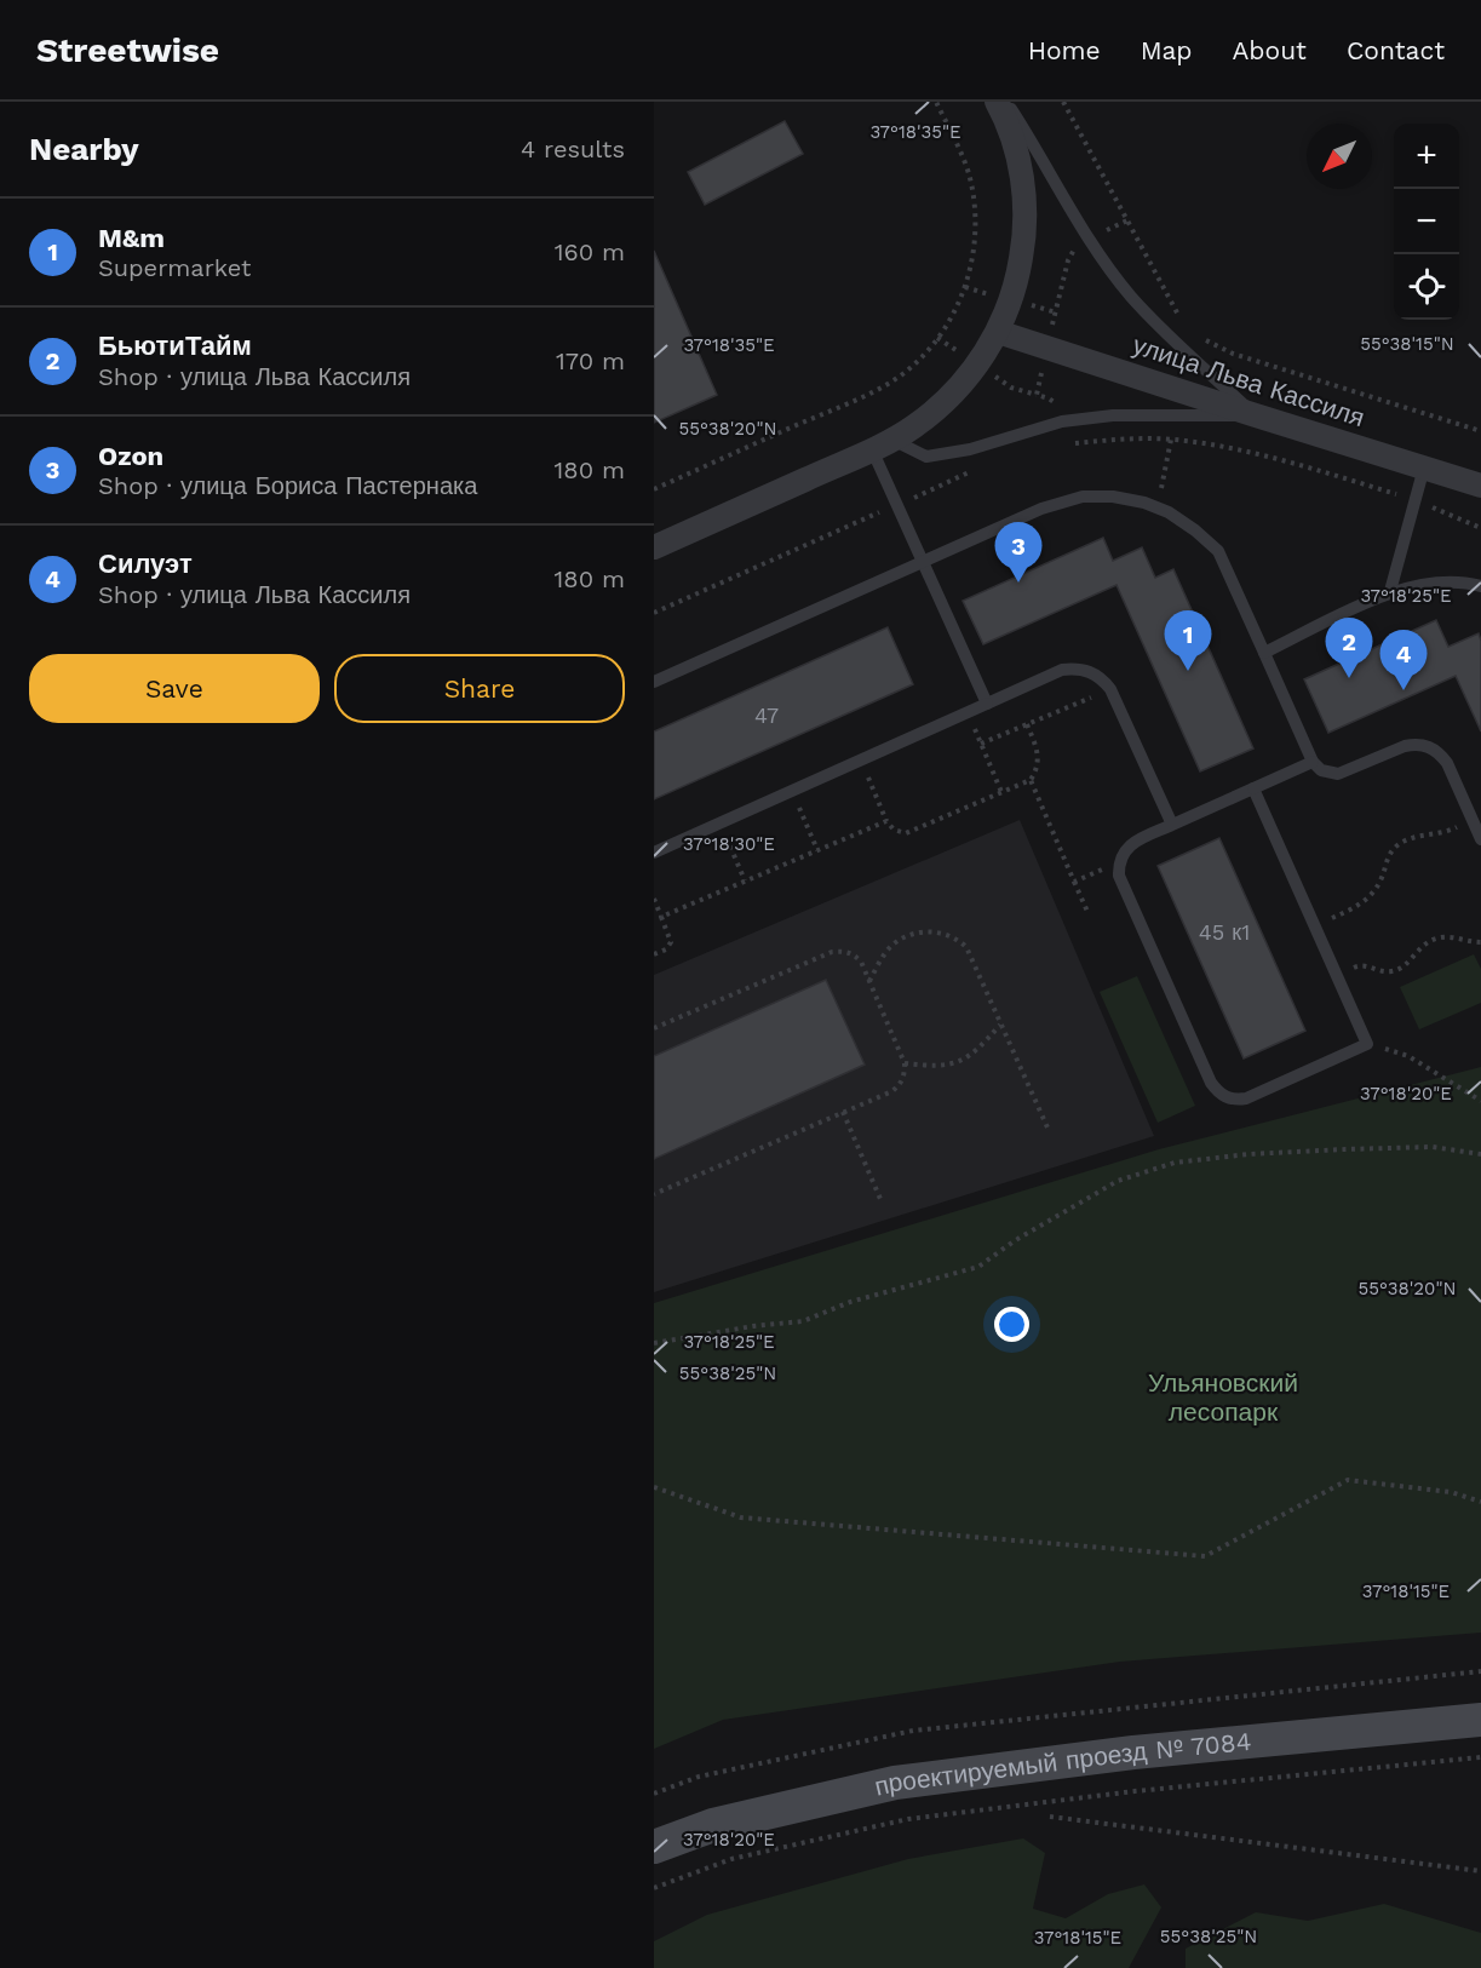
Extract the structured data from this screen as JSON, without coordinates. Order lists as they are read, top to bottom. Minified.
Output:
{"streets":{"street":["улица Льва Кассиля","проектируемый проезд № 7084"]},"parks":["Ульяновский лесопарк"],"house_numbers":["47","45 к1"],"north":"bottom left","page":{"header":"Streetwise","nav":["Home","Map","About","Contact"],"heading":["Nearby","4 results"],"map_buttons":["+","−"],"list":[{"mark":"1","name":"M&m","note":"Supermarket","value":"160 m"},{"mark":"2","name":"БьютиТайм","note":"Shop · улица Льва Кассиля","value":"170 m"},{"mark":"3","name":"Ozon","note":"Shop · улица Бориса Пастернака","value":"180 m"},{"mark":"4","name":"Силуэт","note":"Shop · улица Льва Кассиля","value":"180 m"}],"pins":["3","1","2","4"],"buttons":["Save","Share"]},"coordinates":["37°18'35\"E","55°38'15\"N","55°38'20\"N","37°18'25\"E","37°18'30\"E","37°18'20\"E","55°38'25\"N","37°18'15\"E"]}
